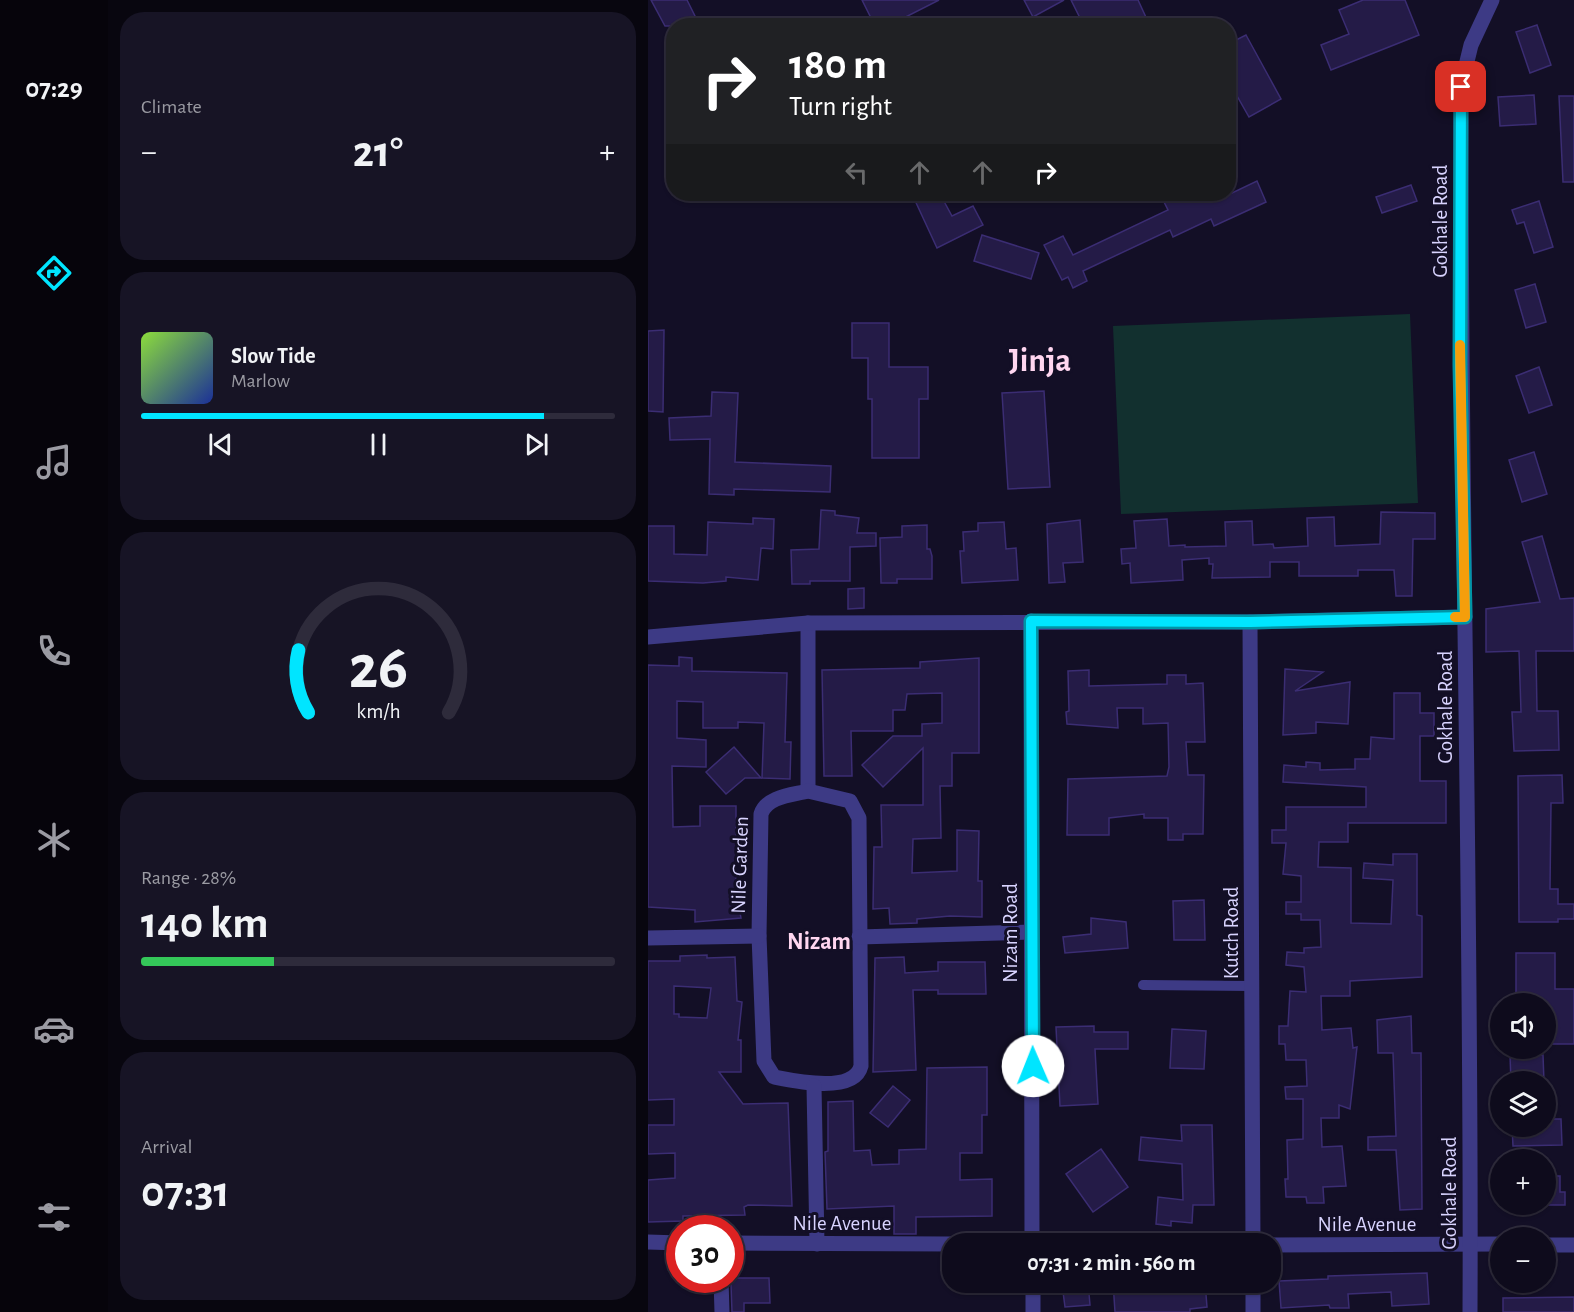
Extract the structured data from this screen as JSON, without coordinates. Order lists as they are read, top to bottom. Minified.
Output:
{"streets":{"street":["Gokhale Road","Nile Garden","Nizam Road","Kutch Road","Nile Avenue"]},"crossings":[["Gokhale Road","Nile Avenue"]],"districts":["Jinja","Nizam"],"page":{"tabs":"07:29","tile":["Climate",["Range · 28%","140 km"],["Arrival","07:31"]],"turn":["180 m","Turn right"],"heat":["−","21°","+"],"song":["Slow Tide","Marlow"],"map_buttons":["+","−"],"limit":"30","trip":"07:31 · 2 min · 560 m","gauge":["26","km/h"]}}
